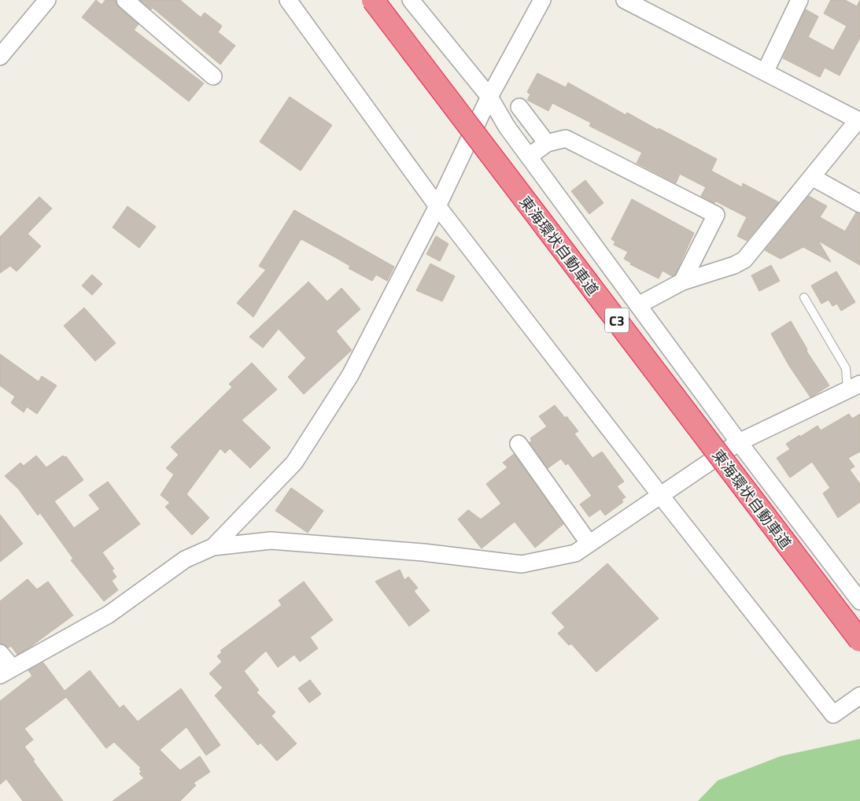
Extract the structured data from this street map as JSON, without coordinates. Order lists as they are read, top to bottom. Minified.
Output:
{"streets":{"highway":["東海環状自動車道","C3"]}}
